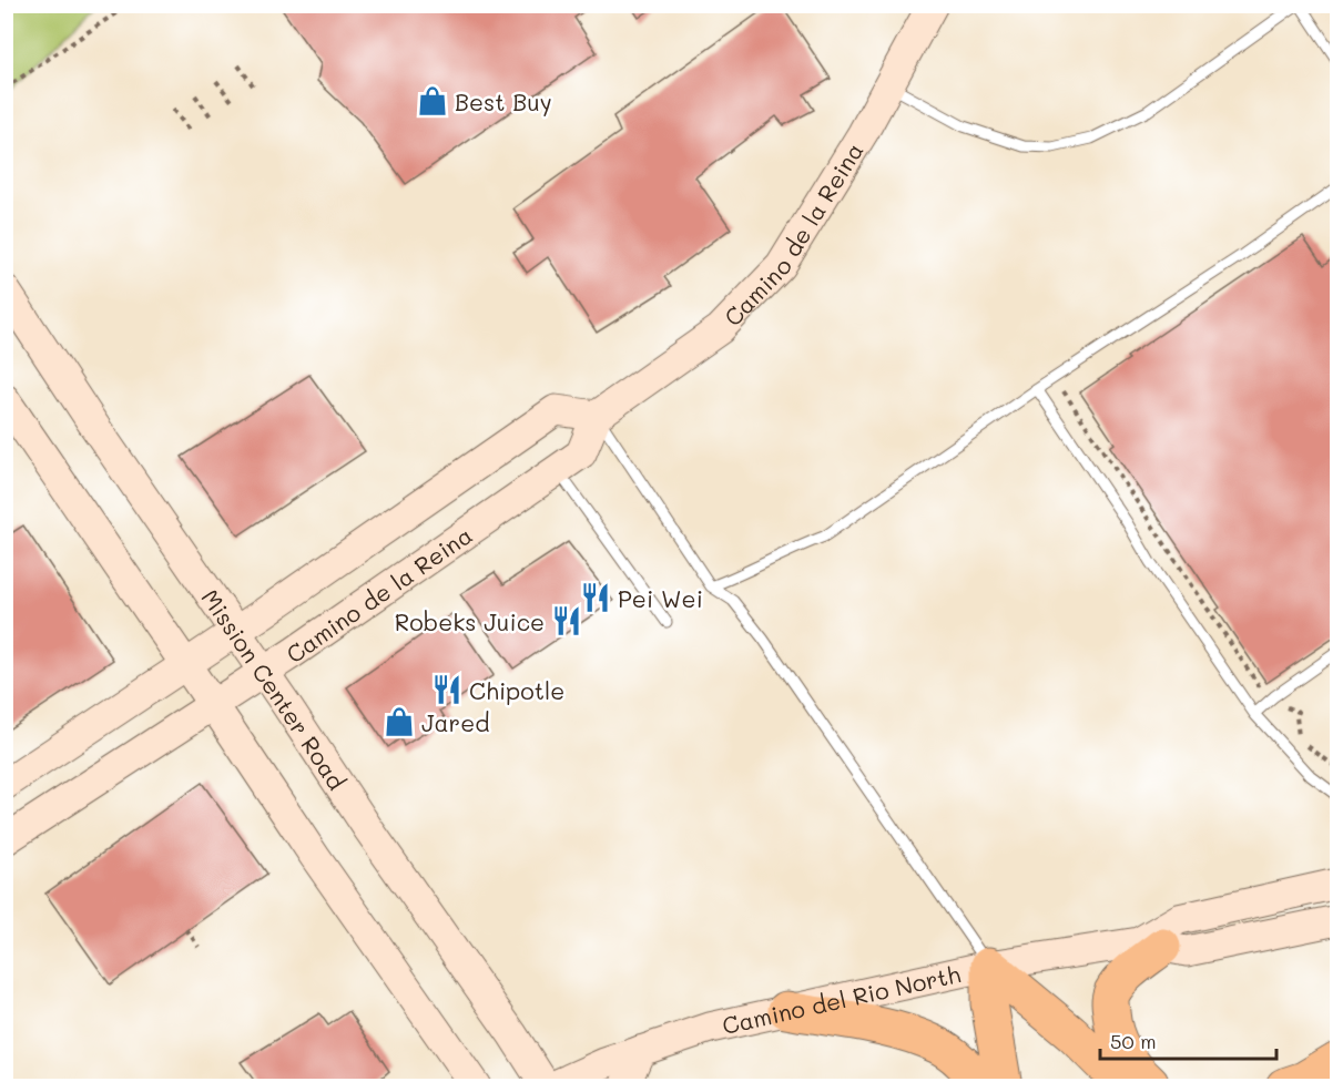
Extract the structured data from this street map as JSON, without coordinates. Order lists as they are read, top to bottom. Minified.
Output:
{"streets":{"main road":["Camino de la Reina","Mission Center Road","Camino del Rio North"]},"crossings":[["Camino de la Reina","Mission Center Road"]],"places":{"shop":["Best Buy","Jared"],"restaurant":["Pei Wei","Robeks Juice","Chipotle"]},"scale_bar":"50 m"}
